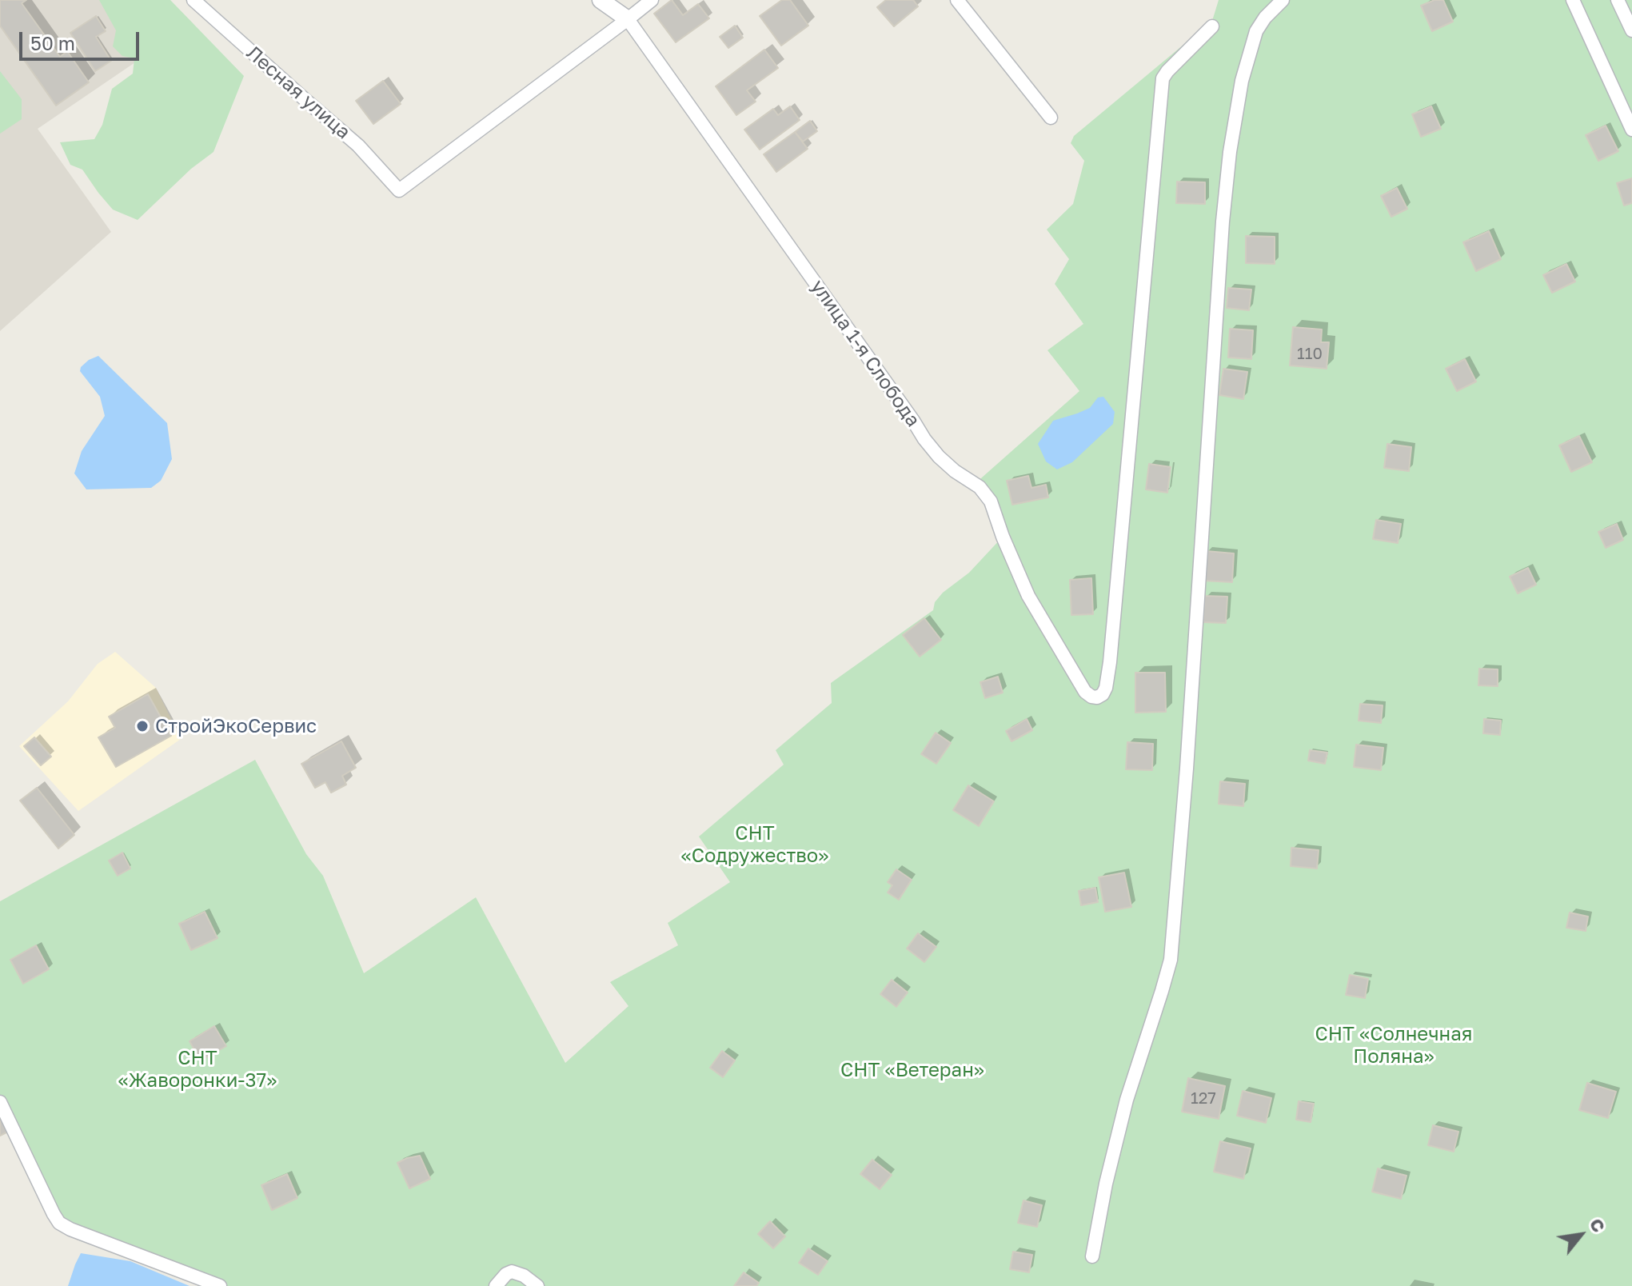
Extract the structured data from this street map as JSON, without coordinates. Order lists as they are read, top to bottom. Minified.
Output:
{"streets":{"street":["Лесная улица","улица 1-я Слобода"]},"crossings":[["Лесная улица","улица 1-я Слобода"]],"parks":["СНТ «Содружество»","СНТ «Солнечная Поляна»","СНТ «Жаворонки-37»","СНТ «Ветеран»"],"places":["СтройЭкоСервис"],"house_numbers":["110","127"],"scale_bar":"50 m","north":"top right"}
